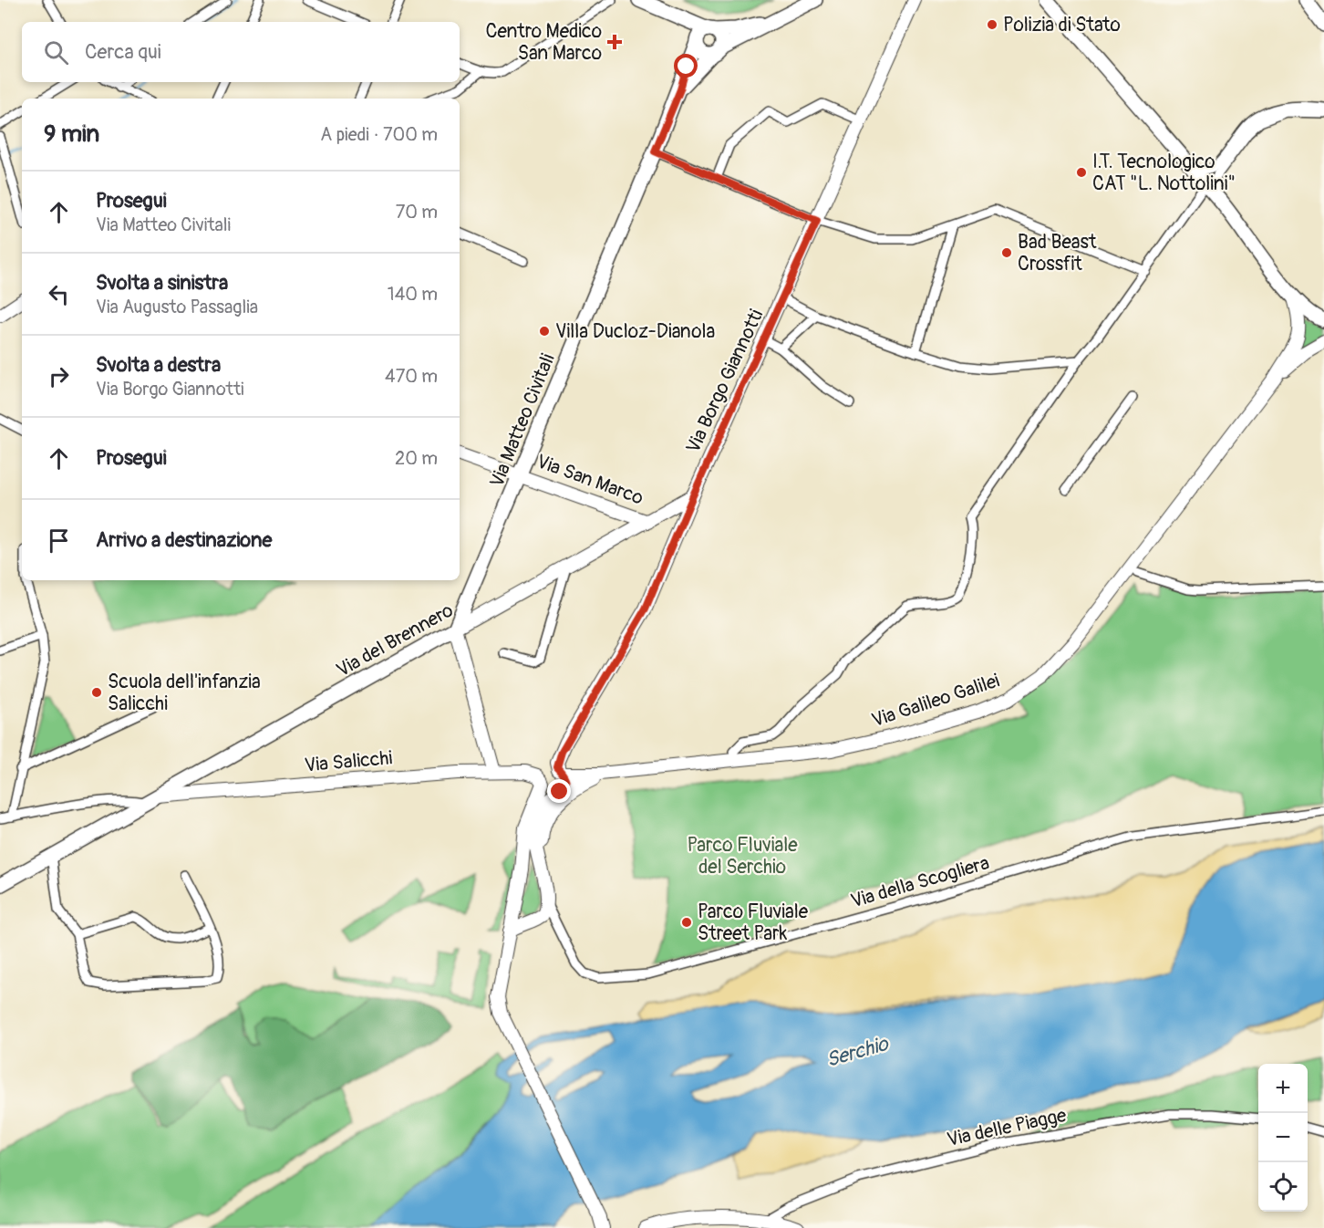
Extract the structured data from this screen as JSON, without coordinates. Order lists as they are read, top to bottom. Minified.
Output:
{"streets":{"main road":["Via Borgo Giannotti","Via Matteo Civitali","Via San Marco","Via del Brennero","Via Galileo Galilei","Via Salicchi"],"street":["Via della Scogliera","Via delle Piagge"]},"crossings":[["Via Borgo Giannotti","Via del Brennero"],["Via Borgo Giannotti","Via Galileo Galilei"],["Via Borgo Giannotti","Via Salicchi"],["Via Matteo Civitali","Via San Marco"],["Via Matteo Civitali","Via del Brennero"],["Via San Marco","Via del Brennero"],["Via del Brennero","Via Salicchi"],["Via Galileo Galilei","Via Salicchi"]],"water":["Serchio"],"parks":["Parco Fluviale del Serchio"],"places":{"other":["Polizia di Stato","I.T. Tecnologico CAT \"L. Nottolini\"","Bad Beast Crossfit","Villa Ducloz-Dianola","Scuola dell'infanzia Salicchi","Parco Fluviale Street Park"],"health":["Centro Medico San Marco"]},"page":{"search":"Cerca qui","heading":["9 min","A piedi · 700 m"],"list":[["Prosegui","Via Matteo Civitali","70 m"],["Svolta a sinistra","Via Augusto Passaglia","140 m"],["Svolta a destra","Via Borgo Giannotti","470 m"],["Prosegui","20 m"],"Arrivo a destinazione"],"map_buttons":["+","−"]}}
